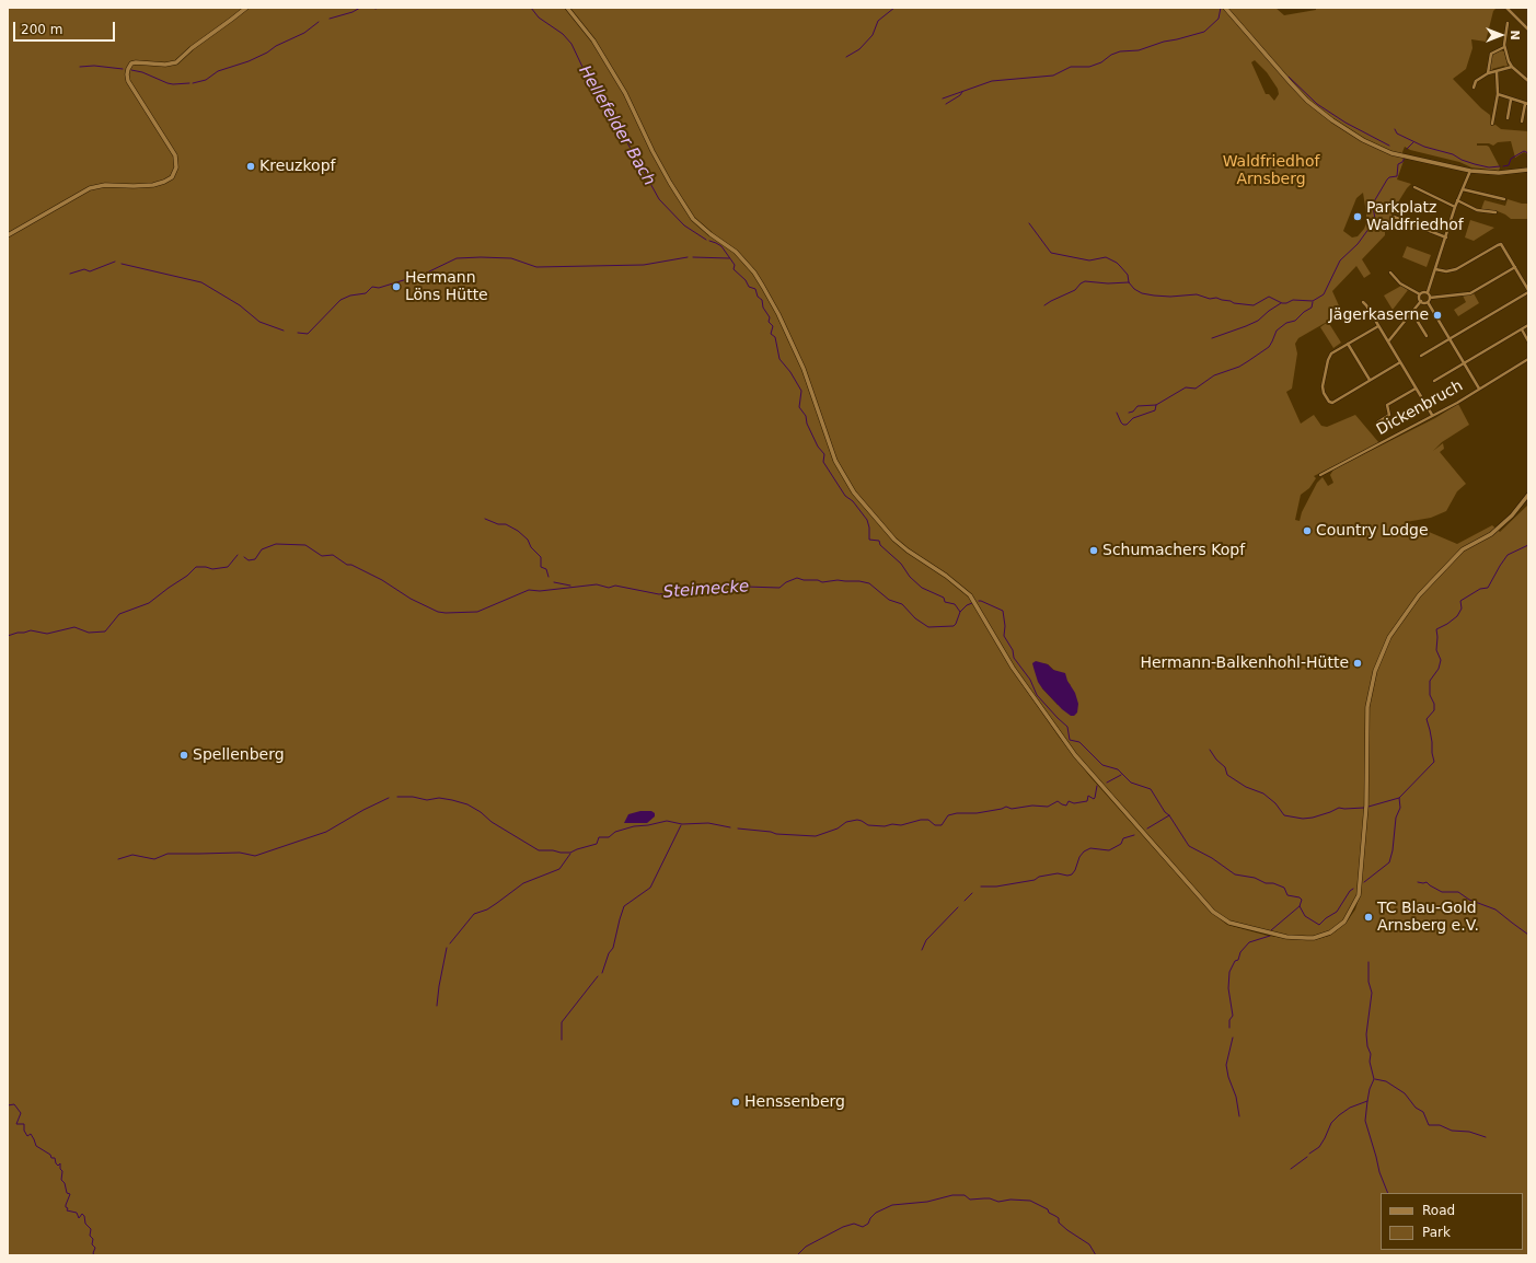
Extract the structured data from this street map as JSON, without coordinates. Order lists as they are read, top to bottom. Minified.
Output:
{"streets":{"street":["Dickenbruch"]},"water":["Hellefelder Bach","Steimecke"],"parks":["Waldfriedhof Arnsberg"],"places":["Kreuzkopf","Parkplatz Waldfriedhof","Hermann Löns Hütte","Jägerkaserne","Country Lodge","Schumachers Kopf","Hermann-Balkenhohl-Hütte","Spellenberg","TC Blau-Gold Arnsberg e.V.","Henssenberg"],"legend":["Road","Park"],"scale_bar":"200 m","north":"right"}
